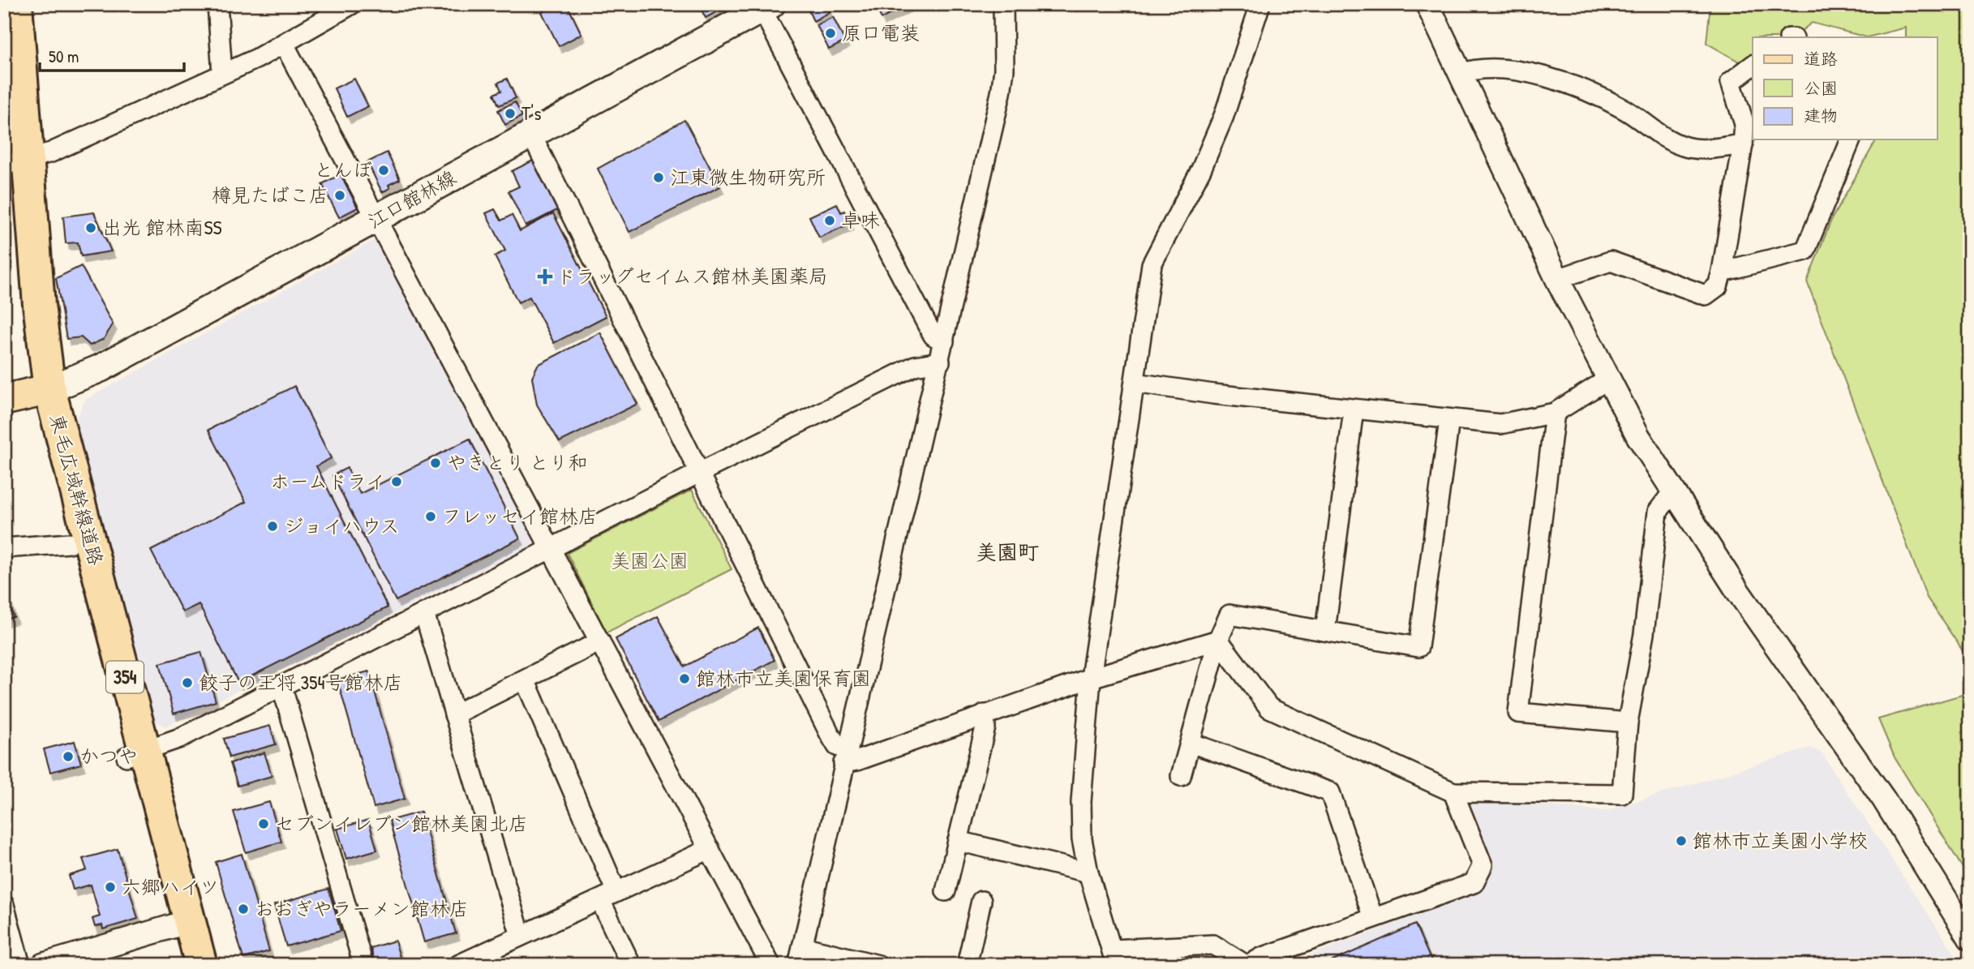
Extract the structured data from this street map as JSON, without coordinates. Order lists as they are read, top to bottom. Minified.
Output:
{"streets":{"highway":["東毛広域幹線道路","354"],"main road":["江口館林線"]},"crossings":[["江口館林線","東毛広域幹線道路"]],"districts":["美園町"],"parks":["美園公園"],"places":{"other":["原口電装","T's","とんぼ","江東微生物研究所","樽見たばこ店","卓味","出光 館林南SS","やきとり とり和","ホームドライ","フレッセイ館林店","ジョイハウス","館林市立美園保育園","餃子の王将 354号館林店","かつや","セブンイレブン館林美園北店","館林市立美園小学校","六郷ハイツ","おおぎやラーメン館林店"],"health":["ドラッグセイムス館林美園薬局"]},"legend":["道路","公園","建物"],"scale_bar":"50 m"}
